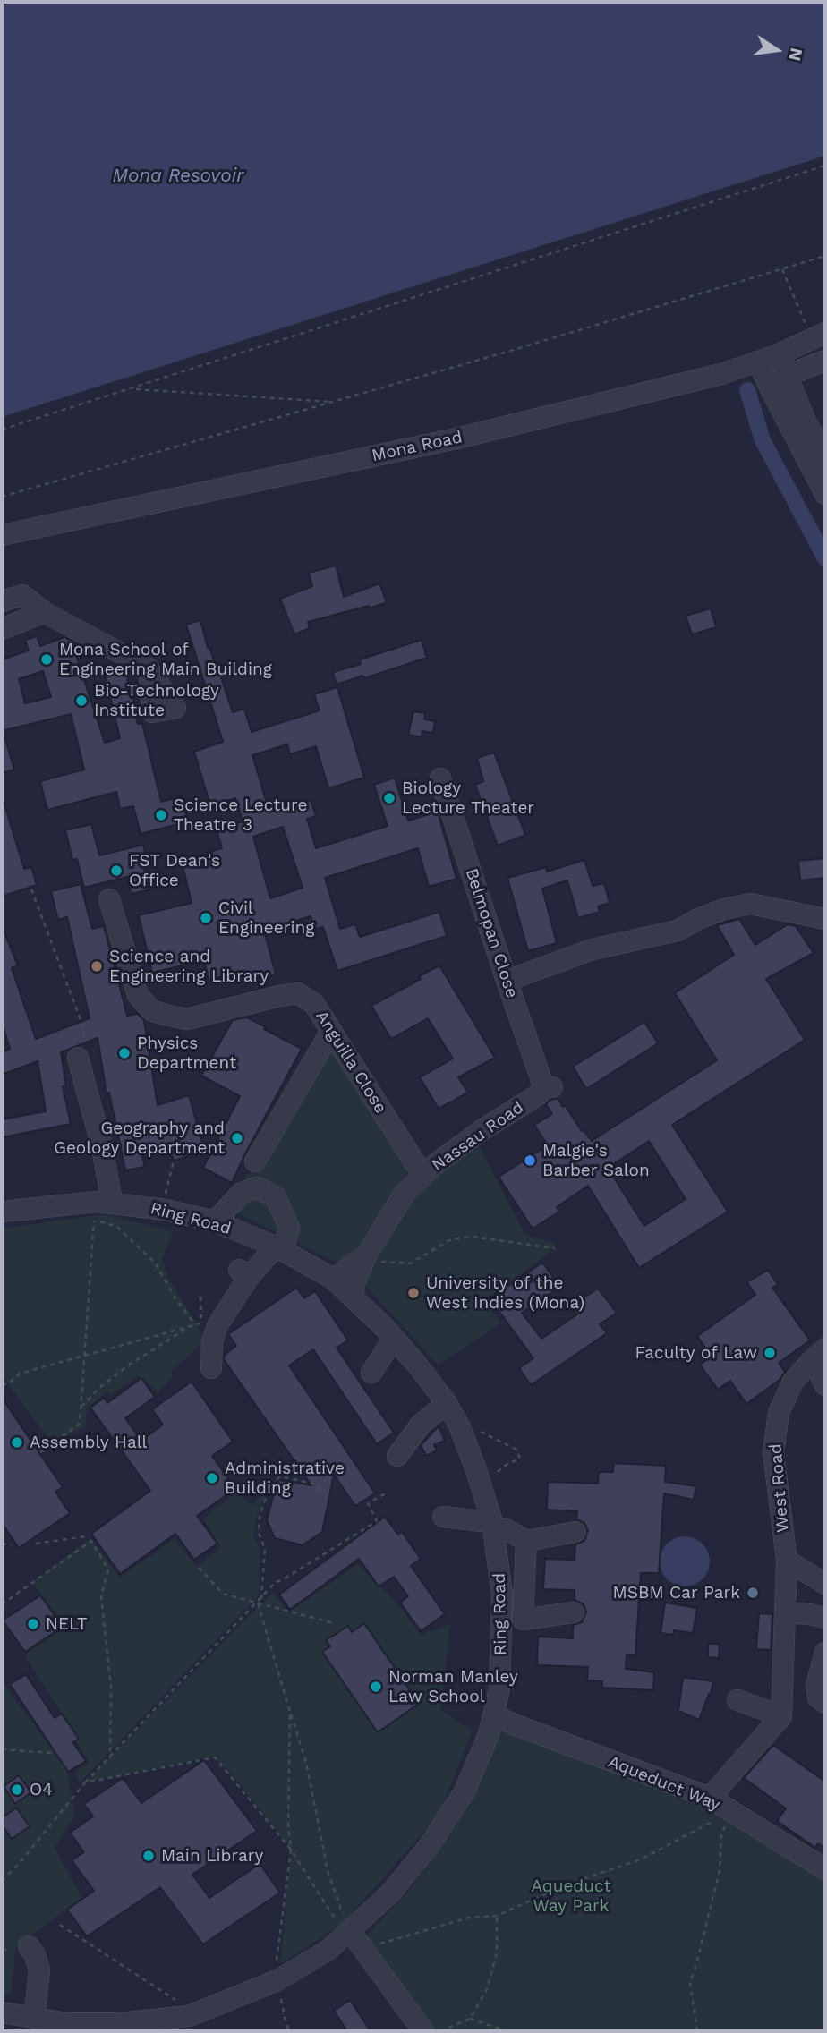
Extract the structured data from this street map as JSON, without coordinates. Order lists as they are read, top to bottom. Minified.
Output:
{"streets":{"street":["Mona Road","Belmopan Close","Anguilla Close","Nassau Road","Ring Road","West Road","Aqueduct Way"]},"crossings":[["Belmopan Close","Nassau Road"],["Anguilla Close","Nassau Road"],["Ring Road","Aqueduct Way"]],"water":["Mona Resovoir"],"parks":["Aqueduct Way Park"],"places":["Mona School of Engineering Main Building","Bio-Technology Institute","Biology Lecture Theater","Science Lecture Theatre 3","FST Dean's Office","Civil Engineering","Science and Engineering Library","Physics Department","Geography and Geology Department","Malgie's Barber Salon","University of the West Indies (Mona)","Faculty of Law","Assembly Hall","Administrative Building","MSBM Car Park","NELT","Norman Manley Law School","O4","Main Library"],"north":"right"}
